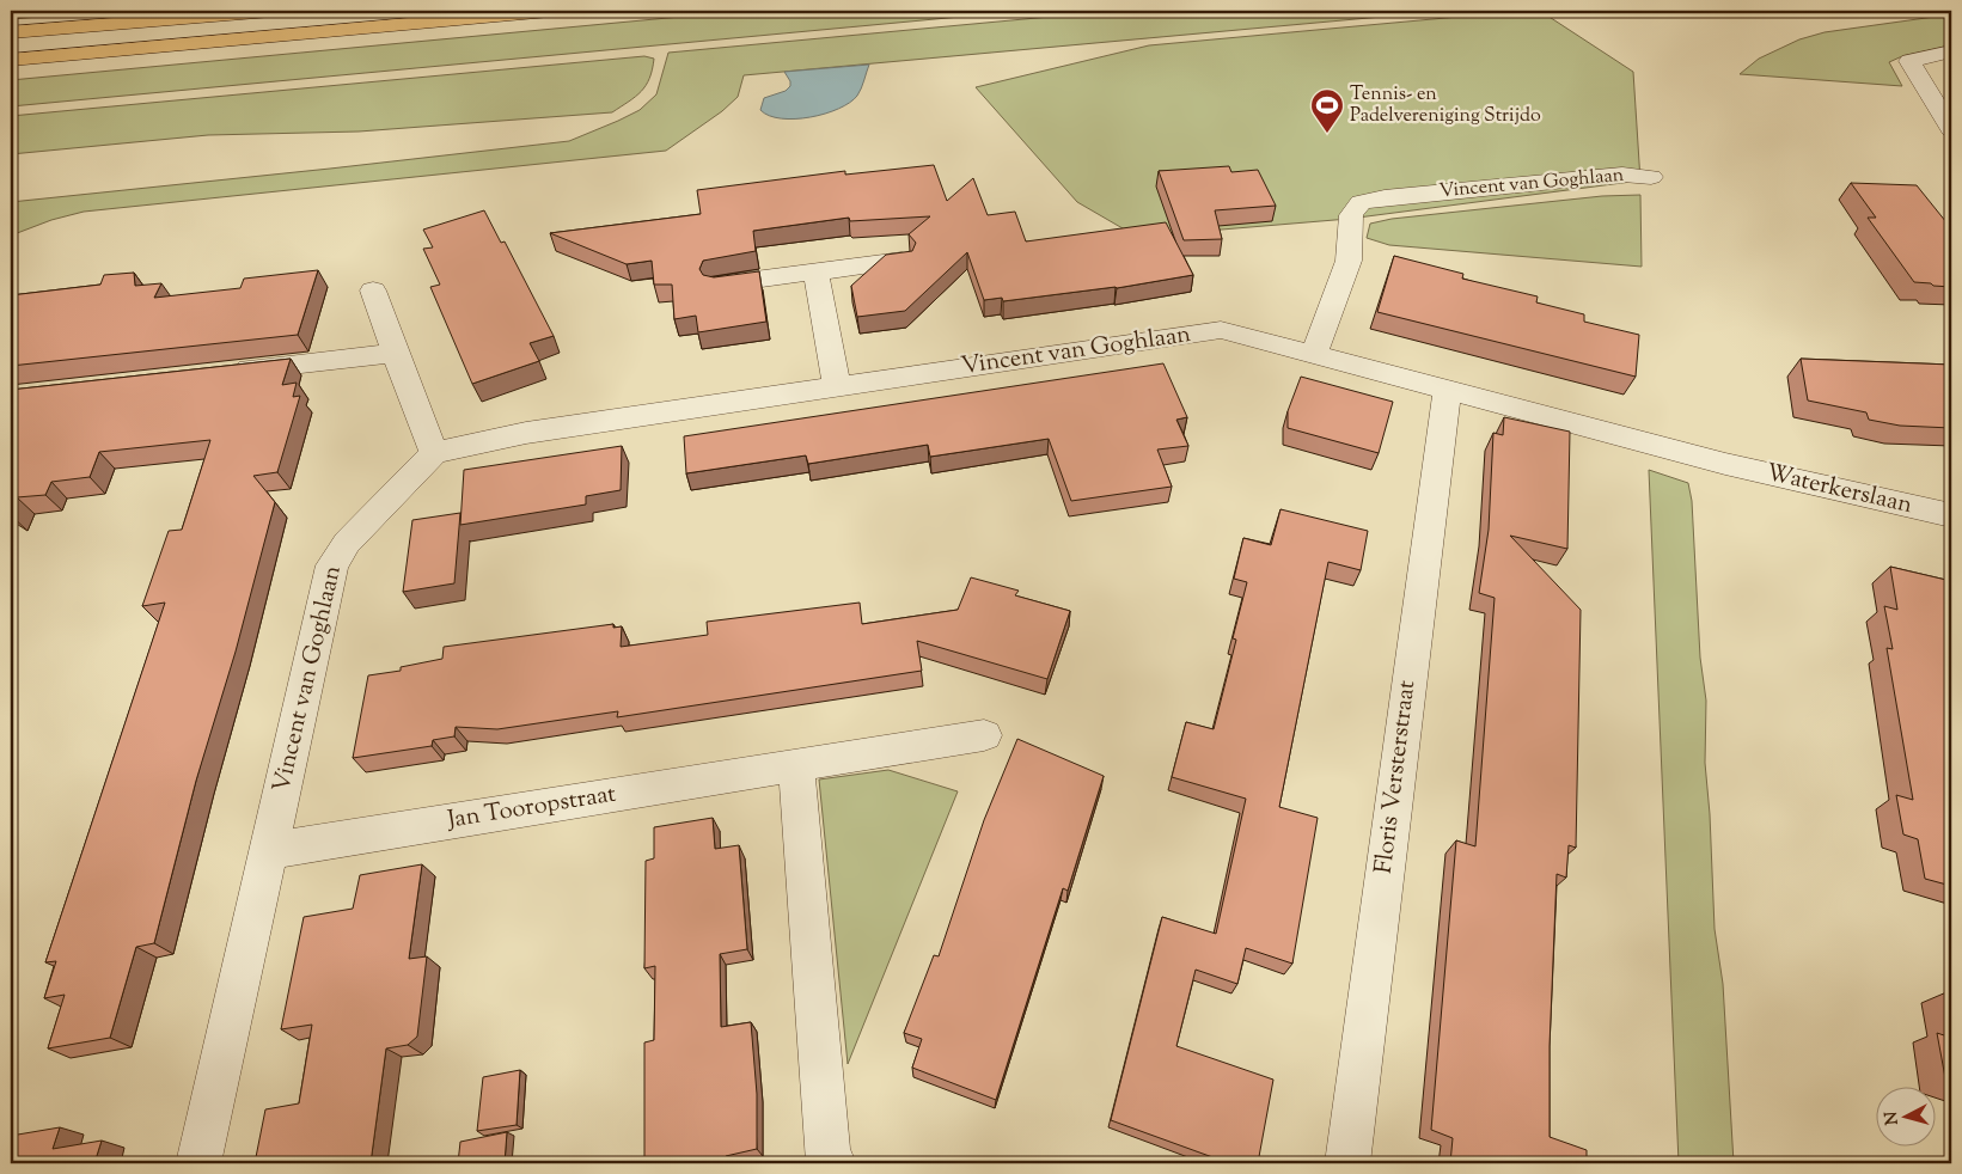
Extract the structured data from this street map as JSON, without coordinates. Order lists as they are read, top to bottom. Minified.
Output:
{"streets":{"street":["Vincent van Goghlaan","Waterkerslaan","Floris Versterstraat","Jan Tooropstraat"]},"crossings":[["Vincent van Goghlaan","Waterkerslaan"],["Vincent van Goghlaan","Floris Versterstraat"],["Vincent van Goghlaan","Jan Tooropstraat"]],"places":{"sports":["Tennis- en Padelvereniging Strijdo"]},"north":"left"}
